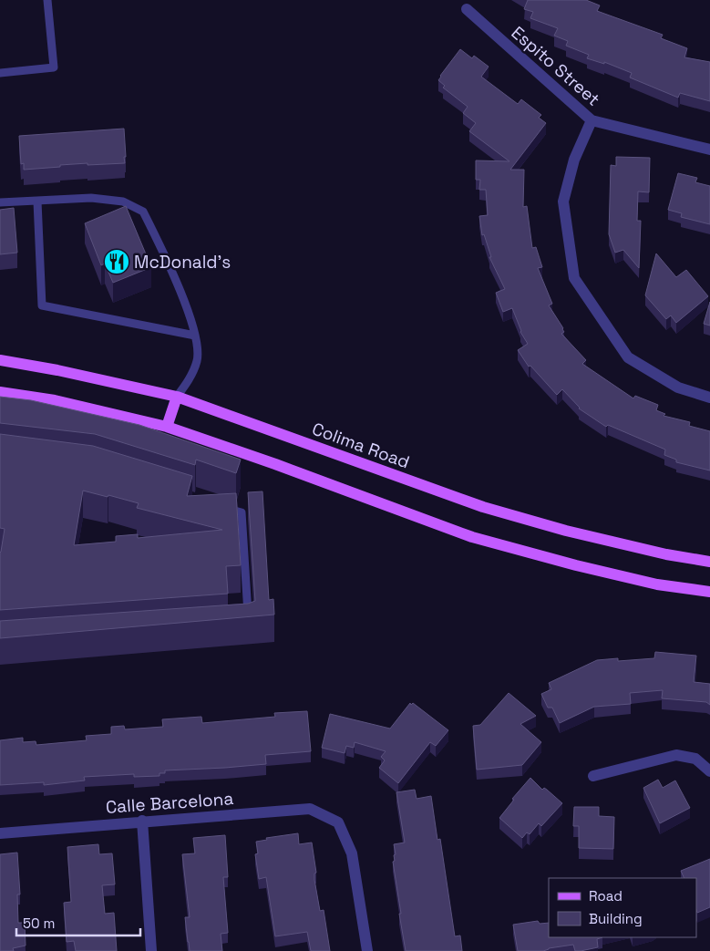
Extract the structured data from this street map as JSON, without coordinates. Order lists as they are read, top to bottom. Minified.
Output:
{"streets":{"main road":["Colima Road"],"street":["Espito Street","Calle Barcelona"]},"places":{"restaurant":["McDonald's"]},"legend":["Road","Building"],"scale_bar":"50 m"}
